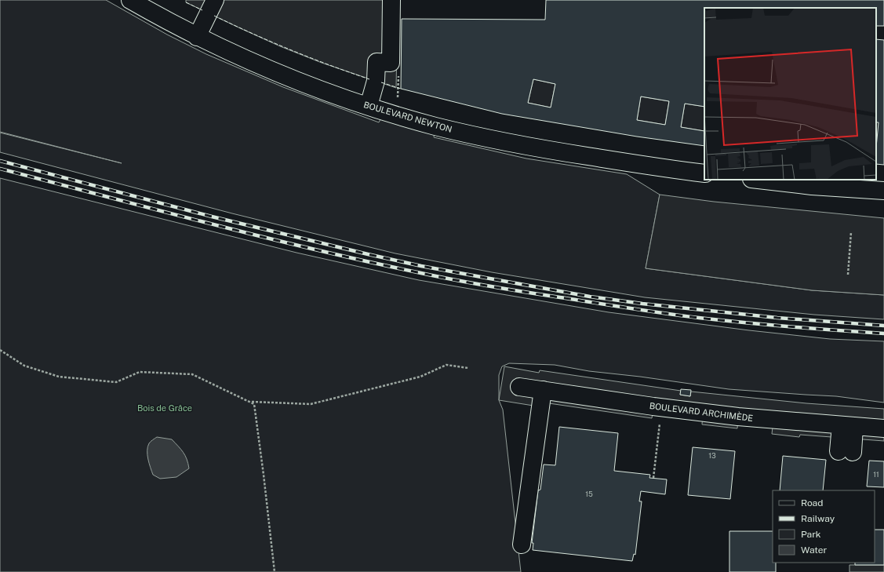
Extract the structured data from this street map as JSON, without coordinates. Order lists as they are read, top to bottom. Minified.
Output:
{"streets":{"street":["BOULEVARD NEWTON","BOULEVARD ARCHIMÈDE"]},"parks":["Bois de Grâce"],"house_numbers":["13","11","15"],"legend":["Road","Railway","Park","Water"]}
